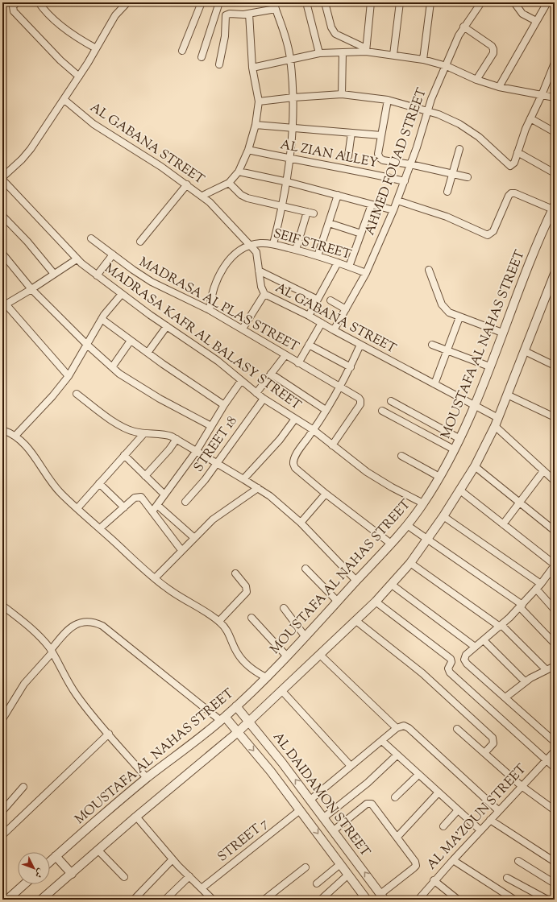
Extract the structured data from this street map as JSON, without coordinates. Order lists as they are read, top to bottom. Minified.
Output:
{"streets":{"street":["AL GABANA STREET","AL ZIAN ALLEY","AHMED FOUAD STREET","SEIF STREET","MADRASA AL PLAS STREET","MADRASA KAFR AL BALASY STREET","MOUSTAFA AL NAHAS STREET","STREET 18","AL DAIDAMON STREET","AL MA'ZOUN STREET","STREET 7"]},"crossings":[["AL GABANA STREET","AHMED FOUAD STREET"],["AL GABANA STREET","SEIF STREET"],["AL GABANA STREET","MOUSTAFA AL NAHAS STREET"],["AL ZIAN ALLEY","AHMED FOUAD STREET"],["AHMED FOUAD STREET","SEIF STREET"],["MADRASA AL PLAS STREET","MADRASA KAFR AL BALASY STREET"],["MADRASA KAFR AL BALASY STREET","MOUSTAFA AL NAHAS STREET"],["MADRASA KAFR AL BALASY STREET","STREET 18"],["MOUSTAFA AL NAHAS STREET","AL DAIDAMON STREET"],["AL DAIDAMON STREET","STREET 7"]],"north":"bottom right"}
